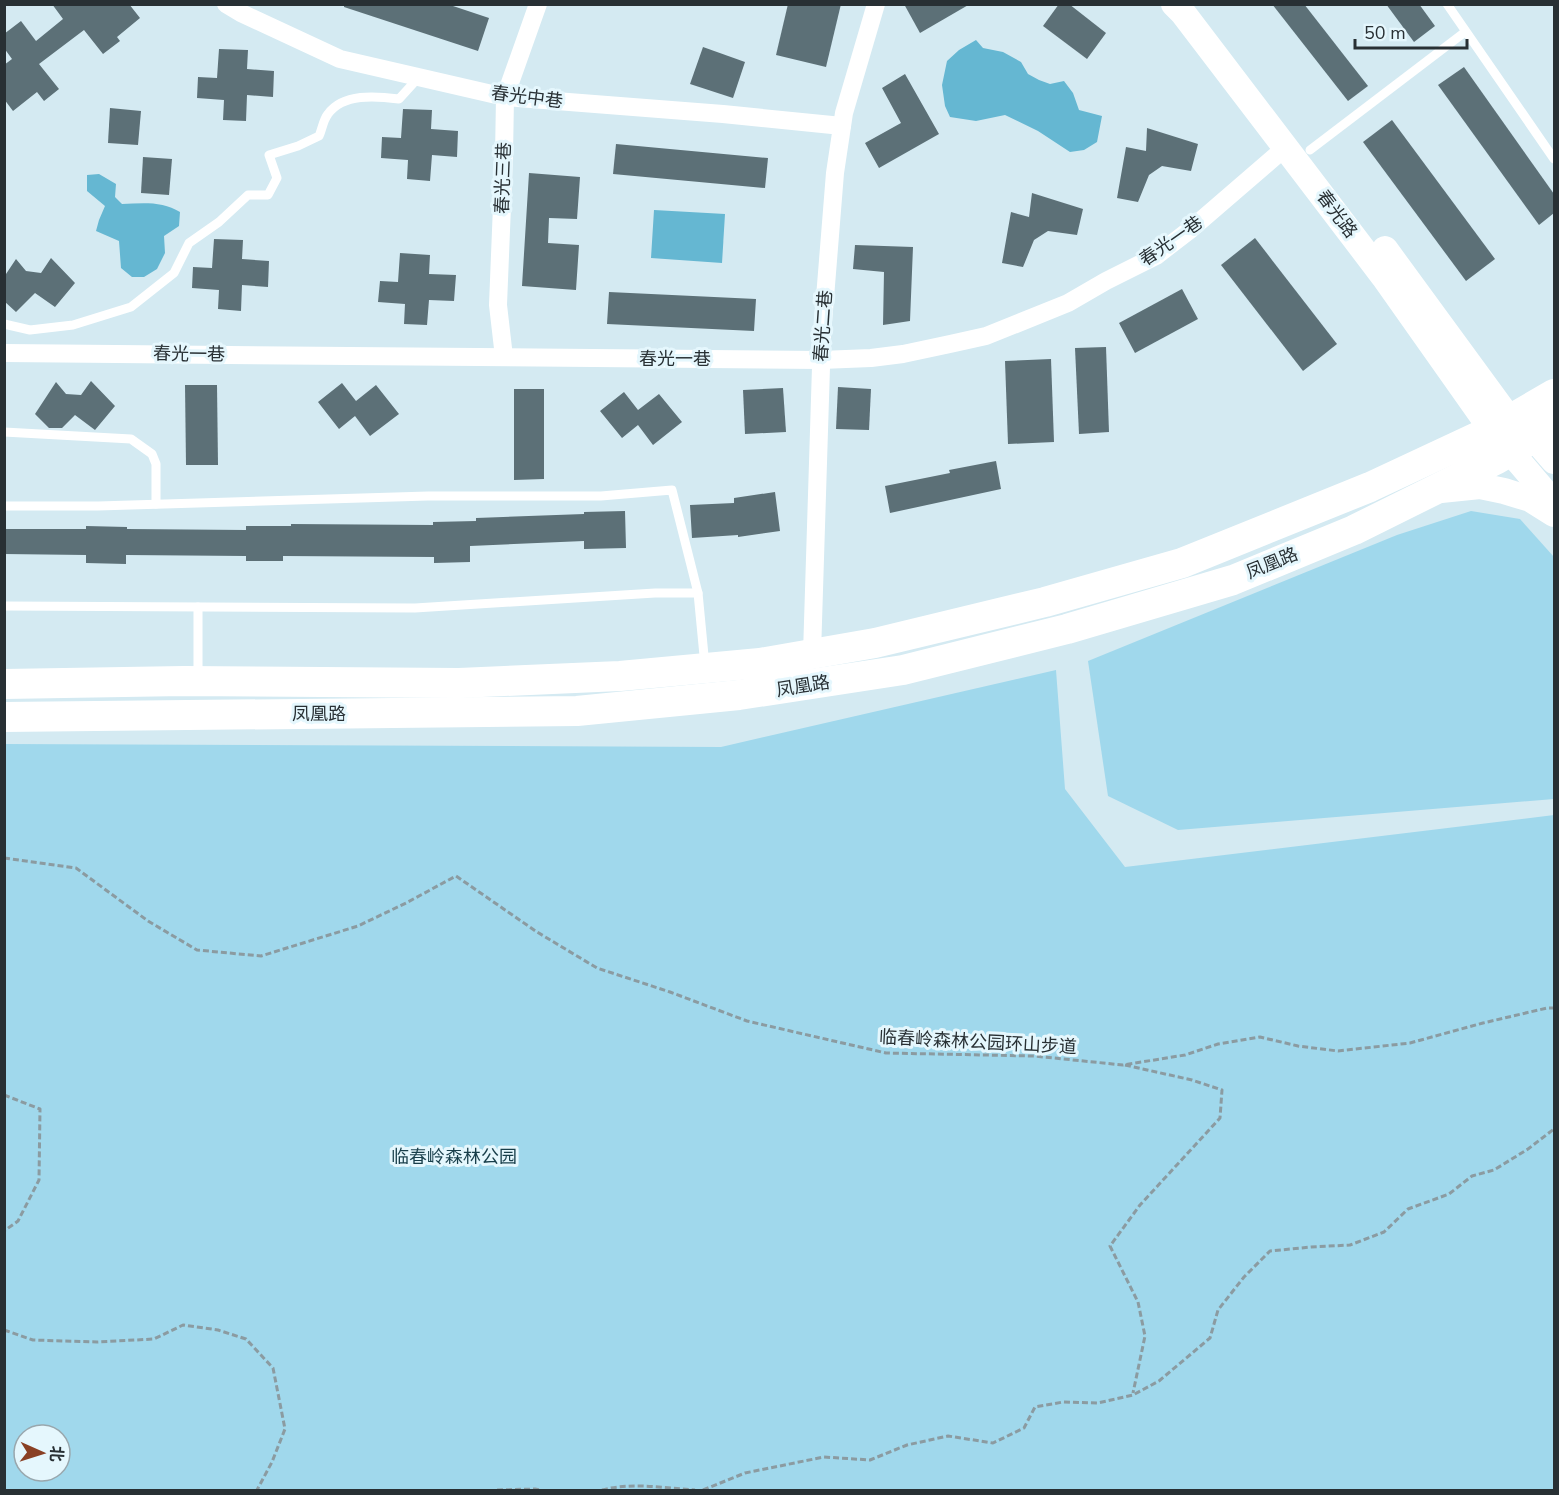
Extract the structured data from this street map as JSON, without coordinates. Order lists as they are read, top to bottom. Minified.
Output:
{"streets":{"highway":["凤凰路"],"main road":["春光路"],"street":["春光中巷","春光三巷","春光一巷","春光二巷"],"path":["临春岭森林公园环山步道"]},"crossings":[["春光中巷","春光三巷"],["春光中巷","春光二巷"],["春光三巷","春光一巷"],["春光路","春光一巷"],["春光路","凤凰路"],["春光一巷","春光二巷"],["春光二巷","凤凰路"]],"parks":["临春岭森林公园"],"scale_bar":"50 m","north":"right"}
